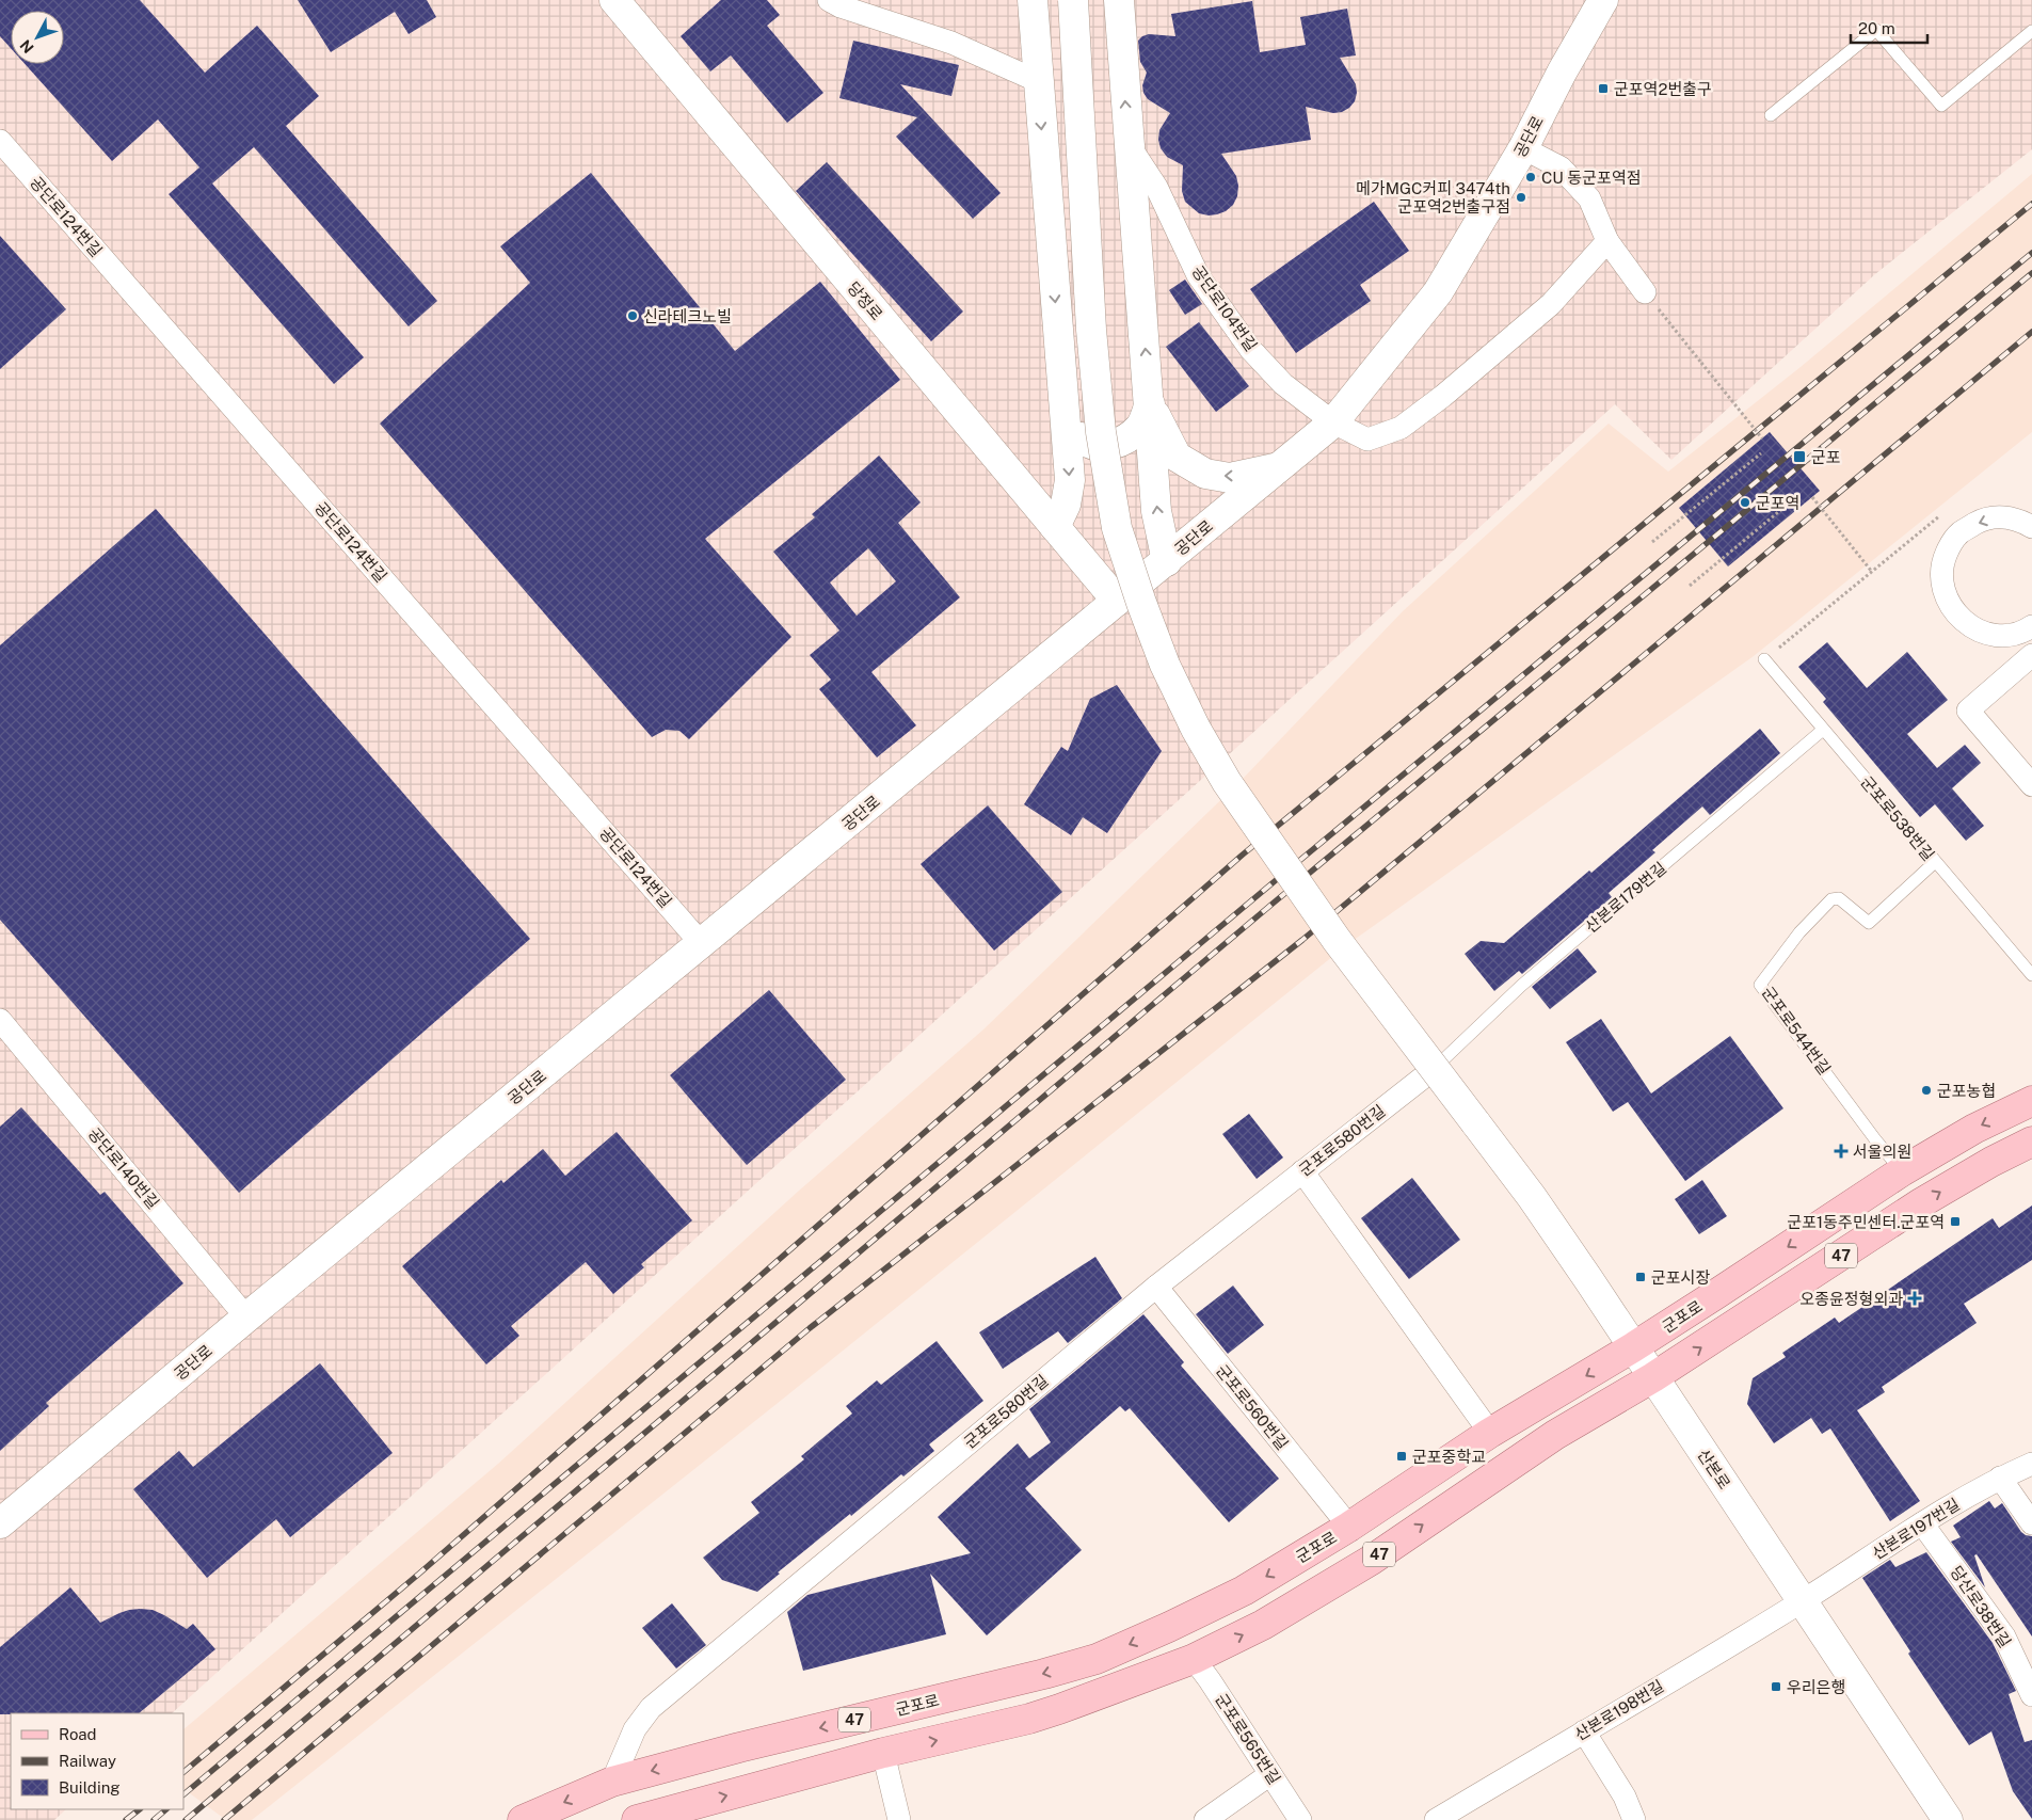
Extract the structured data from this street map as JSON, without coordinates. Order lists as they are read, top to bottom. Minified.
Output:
{"streets":{"main road":["47","군포로"],"street":["공단로","공단로124번길","당정로","공단로104번길","군포로580번길","공단로140번길","군포로560번길","산본로","산본로197번길","당산로38번길","산본로198번길","군포로565번길"],"lane":["군포로538번길","산본로179번길","군포로544번길"]},"crossings":[["공단로","공단로124번길"],["공단로","당정로"],["공단로","공단로104번길"],["공단로","공단로140번길"],["군포로538번길","산본로179번길"],["군포로538번길","군포로544번길"],["산본로179번길","군포로580번길"],["군포로544번길","군포로"],["군포로580번길","군포로"],["군포로580번길","군포로560번길"],["47","산본로"],["47","군포로565번길"],["군포로","군포로560번길"],["군포로","산본로"],["산본로","산본로197번길"],["산본로","산본로198번길"],["산본로197번길","당산로38번길"],["산본로197번길","산본로198번길"]],"places":{"transit":["군포역2번출구","군포","군포1동주민센터.군포역","군포시장","군포중학교","우리은행"],"other":["CU 동군포역점","메가MGC커피 3474th 군포역2번출구점","신라테크노빌","군포역","군포농협"],"health":["서울의원","오종윤정형외과"]},"legend":["Road","Railway","Building"],"scale_bar":"20 m","north":"bottom left"}
